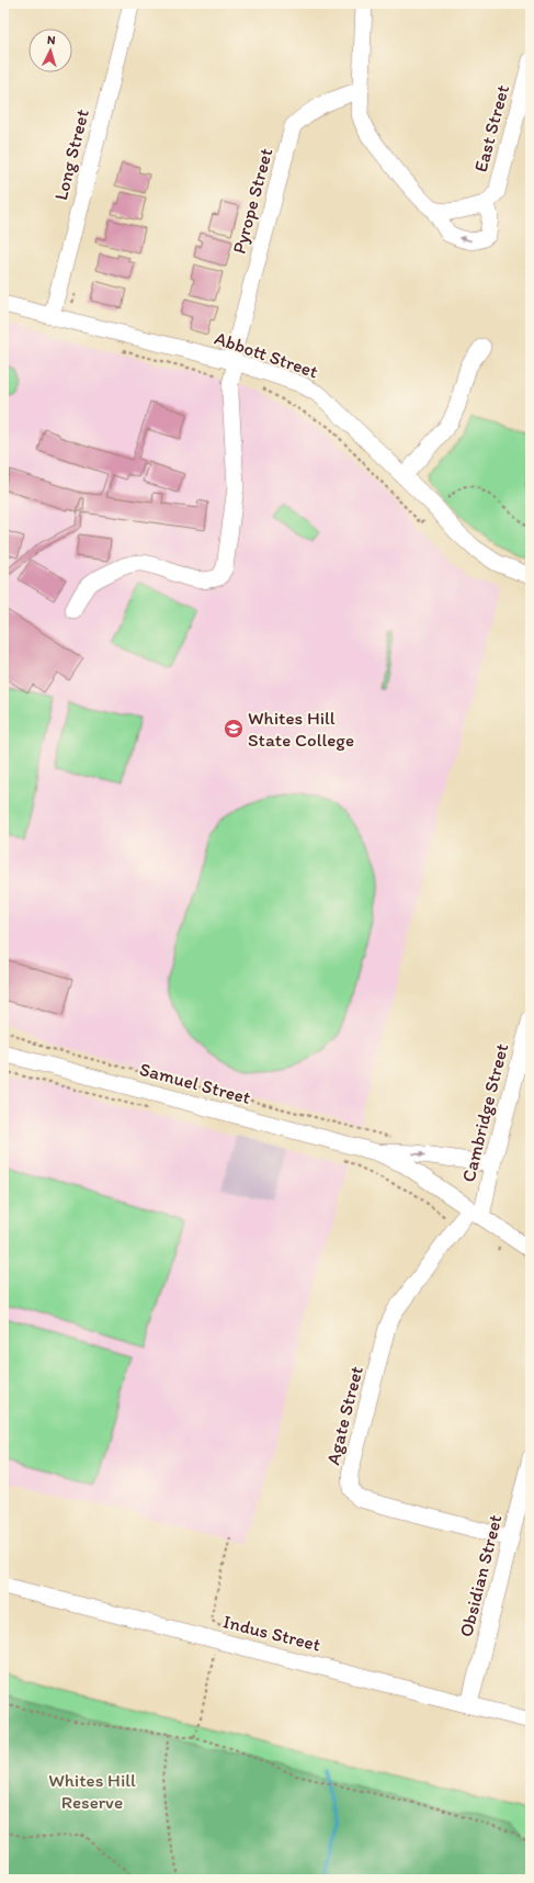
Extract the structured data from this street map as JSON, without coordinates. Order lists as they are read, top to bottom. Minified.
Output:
{"streets":{"street":["East Street","Long Street","Pyrope Street","Abbott Street","Samuel Street","Cambridge Street","Agate Street","Obsidian Street","Indus Street"]},"crossings":[["Long Street","Abbott Street"],["Pyrope Street","Abbott Street"],["Samuel Street","Cambridge Street"],["Samuel Street","Agate Street"],["Cambridge Street","Agate Street"],["Agate Street","Obsidian Street"],["Obsidian Street","Indus Street"]],"parks":["Whites Hill Reserve"],"places":{"school or university":["Whites Hill State College"]},"north":"top"}
